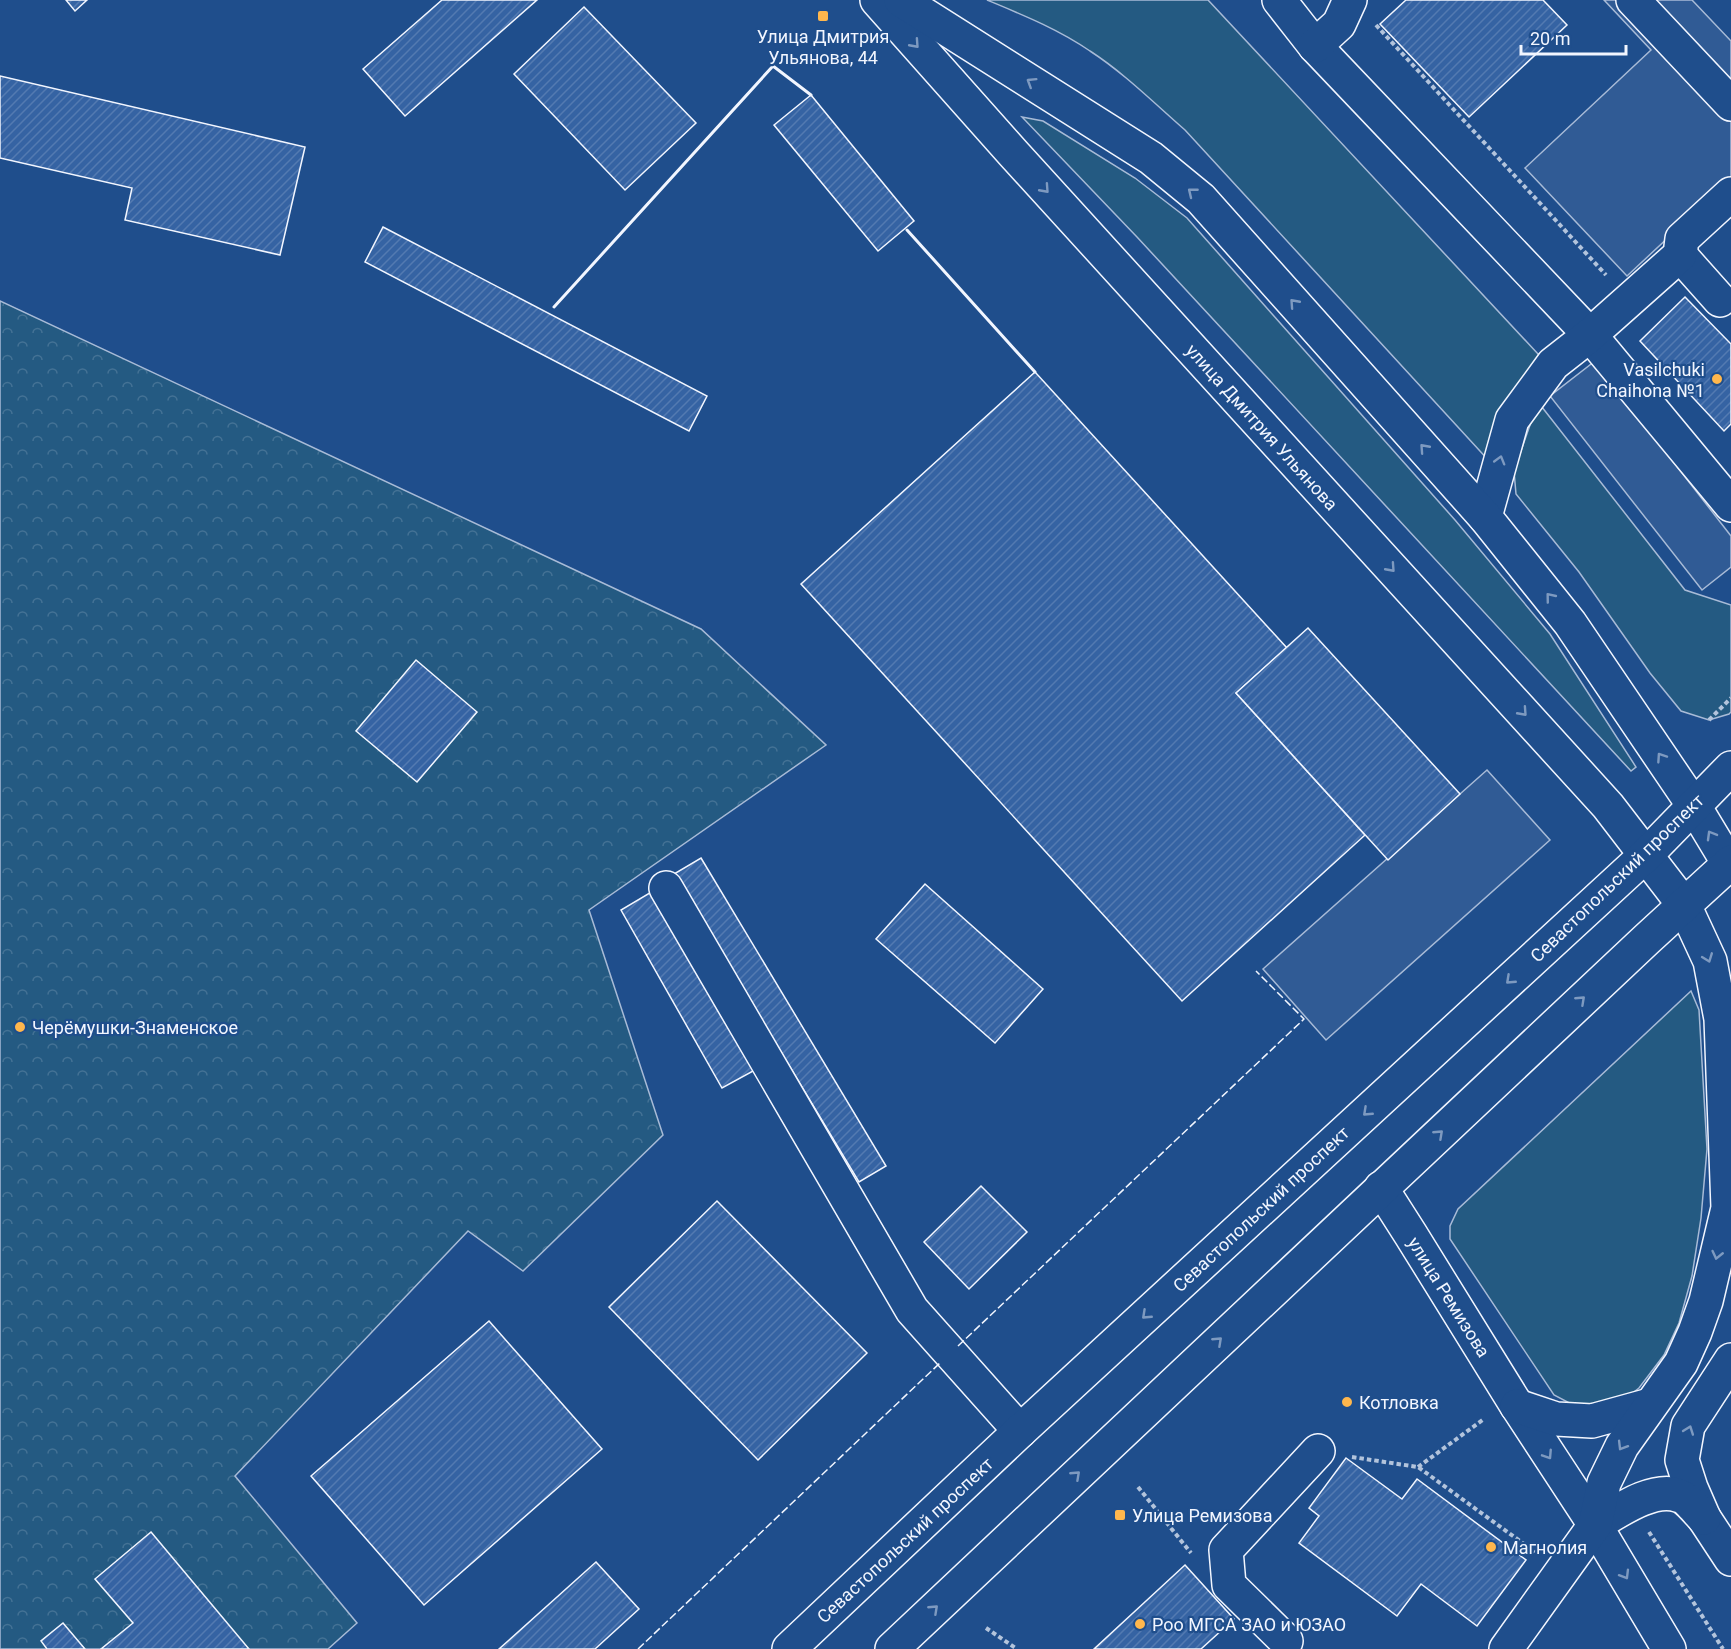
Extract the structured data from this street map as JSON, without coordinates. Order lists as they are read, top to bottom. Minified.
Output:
{"streets":{"main road":["улица Дмитрия Ульянова","Севастопольский проспект","улица Ремизова"]},"crossings":[["улица Дмитрия Ульянова","Севастопольский проспект"]],"one_way":["улица Ремизова"],"places":{"transit":["Улица Дмитрия Ульянова, 44","Улица Ремизова"],"other":["Vasilchuki Chaihona №1","Черёмушки-Знаменское","Котловка","Магнолия","Роо МГСА ЗАО и ЮЗАО"]},"scale_bar":"20 m"}
